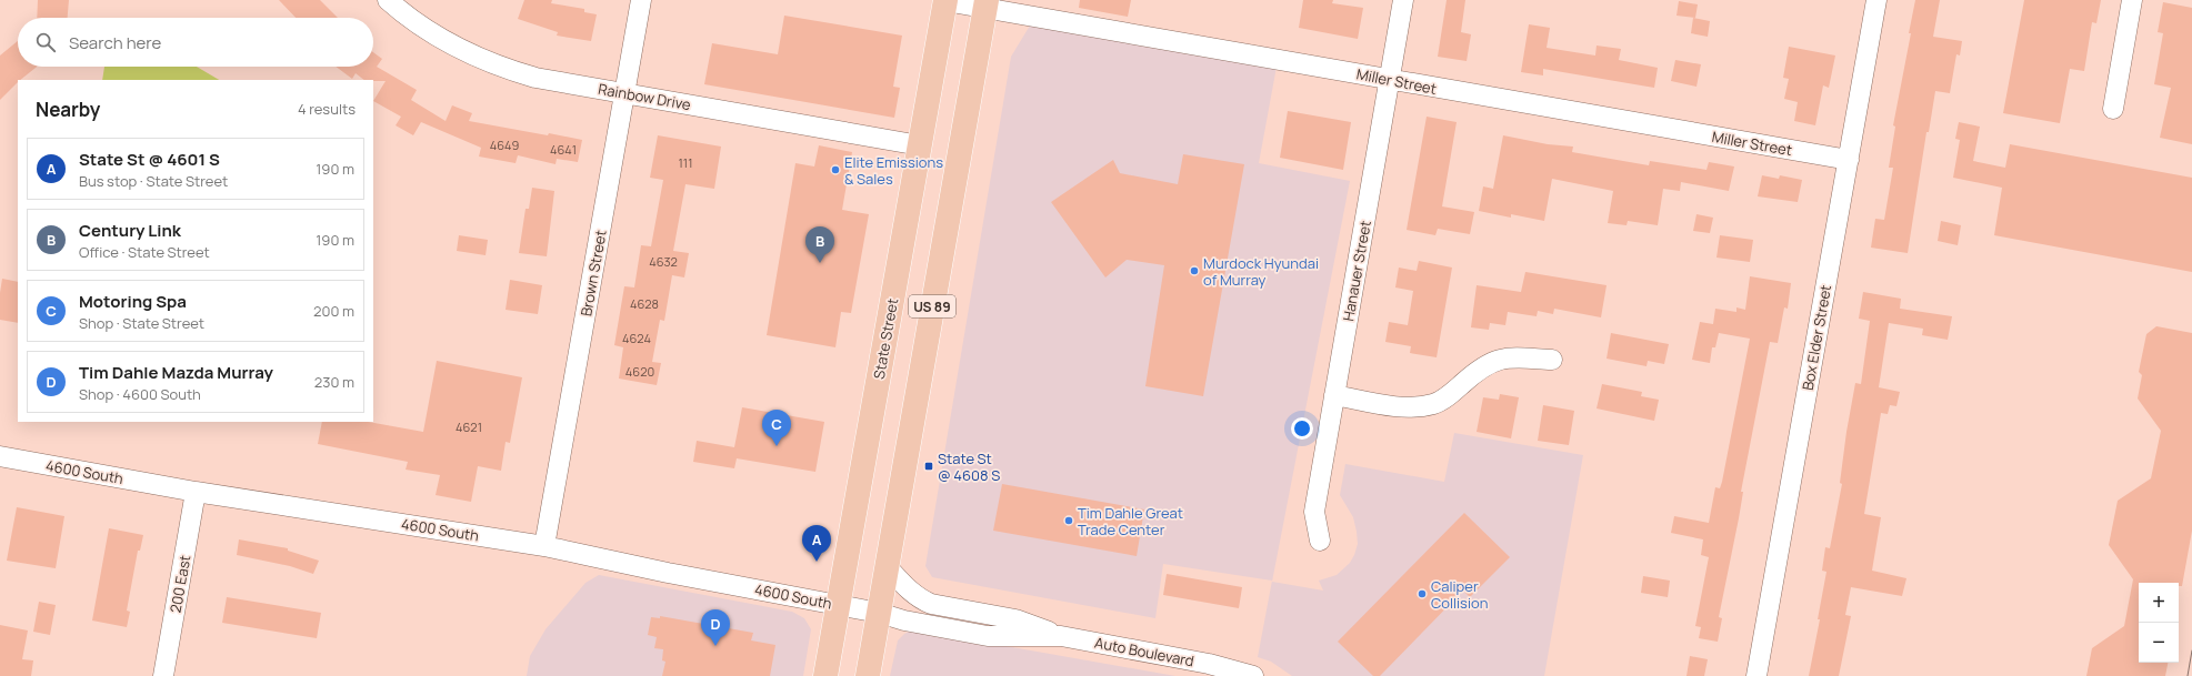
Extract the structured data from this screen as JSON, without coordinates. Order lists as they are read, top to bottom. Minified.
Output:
{"streets":{"main road":["US 89","State Street"],"street":["Miller Street","Rainbow Drive","Hanauer Street","Brown Street","Box Elder Street","4600 South","200 East","Auto Boulevard"]},"crossings":[["Miller Street","Hanauer Street"],["Miller Street","US 89"],["Miller Street","Box Elder Street"],["Miller Street","State Street"],["Rainbow Drive","Brown Street"],["Rainbow Drive","State Street"],["Brown Street","4600 South"],["US 89","4600 South"],["US 89","Auto Boulevard"],["State Street","4600 South"],["4600 South","200 East"],["4600 South","Auto Boulevard"]],"places":{"other":["Elite Emissions & Sales","Murdock Hyundai of Murray","Tim Dahle Great Trade Center","Caliper Collision"],"transit":["State St @ 4608 S"]},"house_numbers":["4649","4641","111","4632","4628","4624","4620","4621"],"page":{"search":"Search here","heading":["Nearby","4 results"],"list":[{"mark":"A","name":"State St @ 4601 S","note":"Bus stop · State Street","value":"190 m"},{"mark":"B","name":"Century Link","note":"Office · State Street","value":"190 m"},{"mark":"C","name":"Motoring Spa","note":"Shop · State Street","value":"200 m"},{"mark":"D","name":"Tim Dahle Mazda Murray","note":"Shop · 4600 South","value":"230 m"}],"pins":["B","C","A","D"],"map_buttons":["+","−"]}}
